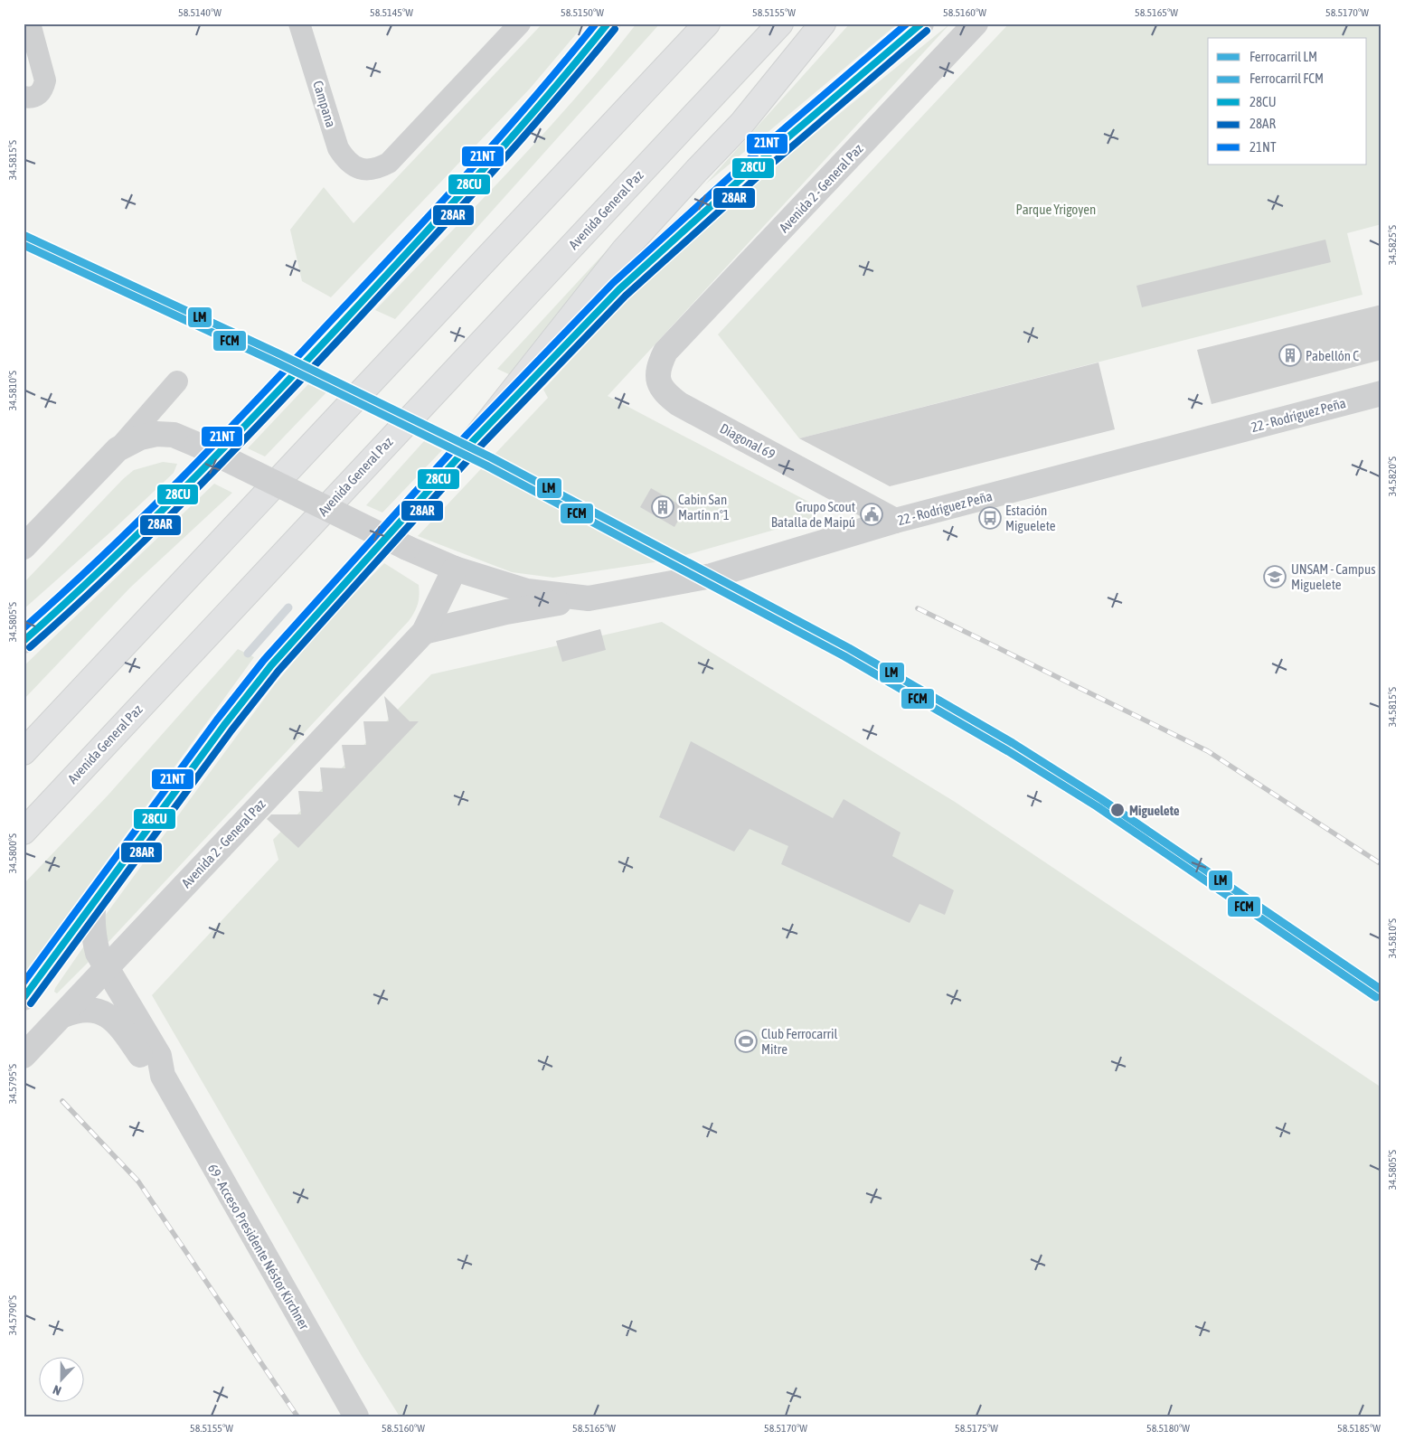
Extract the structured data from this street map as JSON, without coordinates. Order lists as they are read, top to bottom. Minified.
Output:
{"streets":{"highway":["Avenida General Paz"],"street":["Campana","Avenida 2 - General Paz","22 - Rodríguez Peña","Diagonal 69","69 - Acceso Presidente Néstor Kirchner"]},"crossings":[["Avenida 2 - General Paz","22 - Rodríguez Peña"],["Avenida 2 - General Paz","Diagonal 69"],["Avenida 2 - General Paz","69 - Acceso Presidente Néstor Kirchner"],["22 - Rodríguez Peña","Diagonal 69"]],"parks":["Parque Yrigoyen"],"places":{"building":["Pabellón C","Cabin San Martín n°1"],"public building":["Grupo Scout Batalla de Maipú"],"bus stop":["Estación Miguelete"],"school or university":["UNSAM - Campus Miguelete"],"other":["Miguelete"],"sports":["Club Ferrocarril Mitre"]},"lines":["transit line 28CU","transit line 21NT","transit line 28AR","rail line LM","rail line FCM"],"legend":["Ferrocarril LM","Ferrocarril FCM","28CU","28AR","21NT"],"north":"bottom","coordinates":["58.5140°W","58.5145°W","58.5150°W","58.5155°W","58.5160°W","58.5165°W","58.5170°W","34.5815°S","34.5825°S","34.5810°S","34.5820°S","34.5805°S","34.5800°S","34.5795°S","34.5790°S","58.5175°W","58.5180°W","58.5185°W"]}
